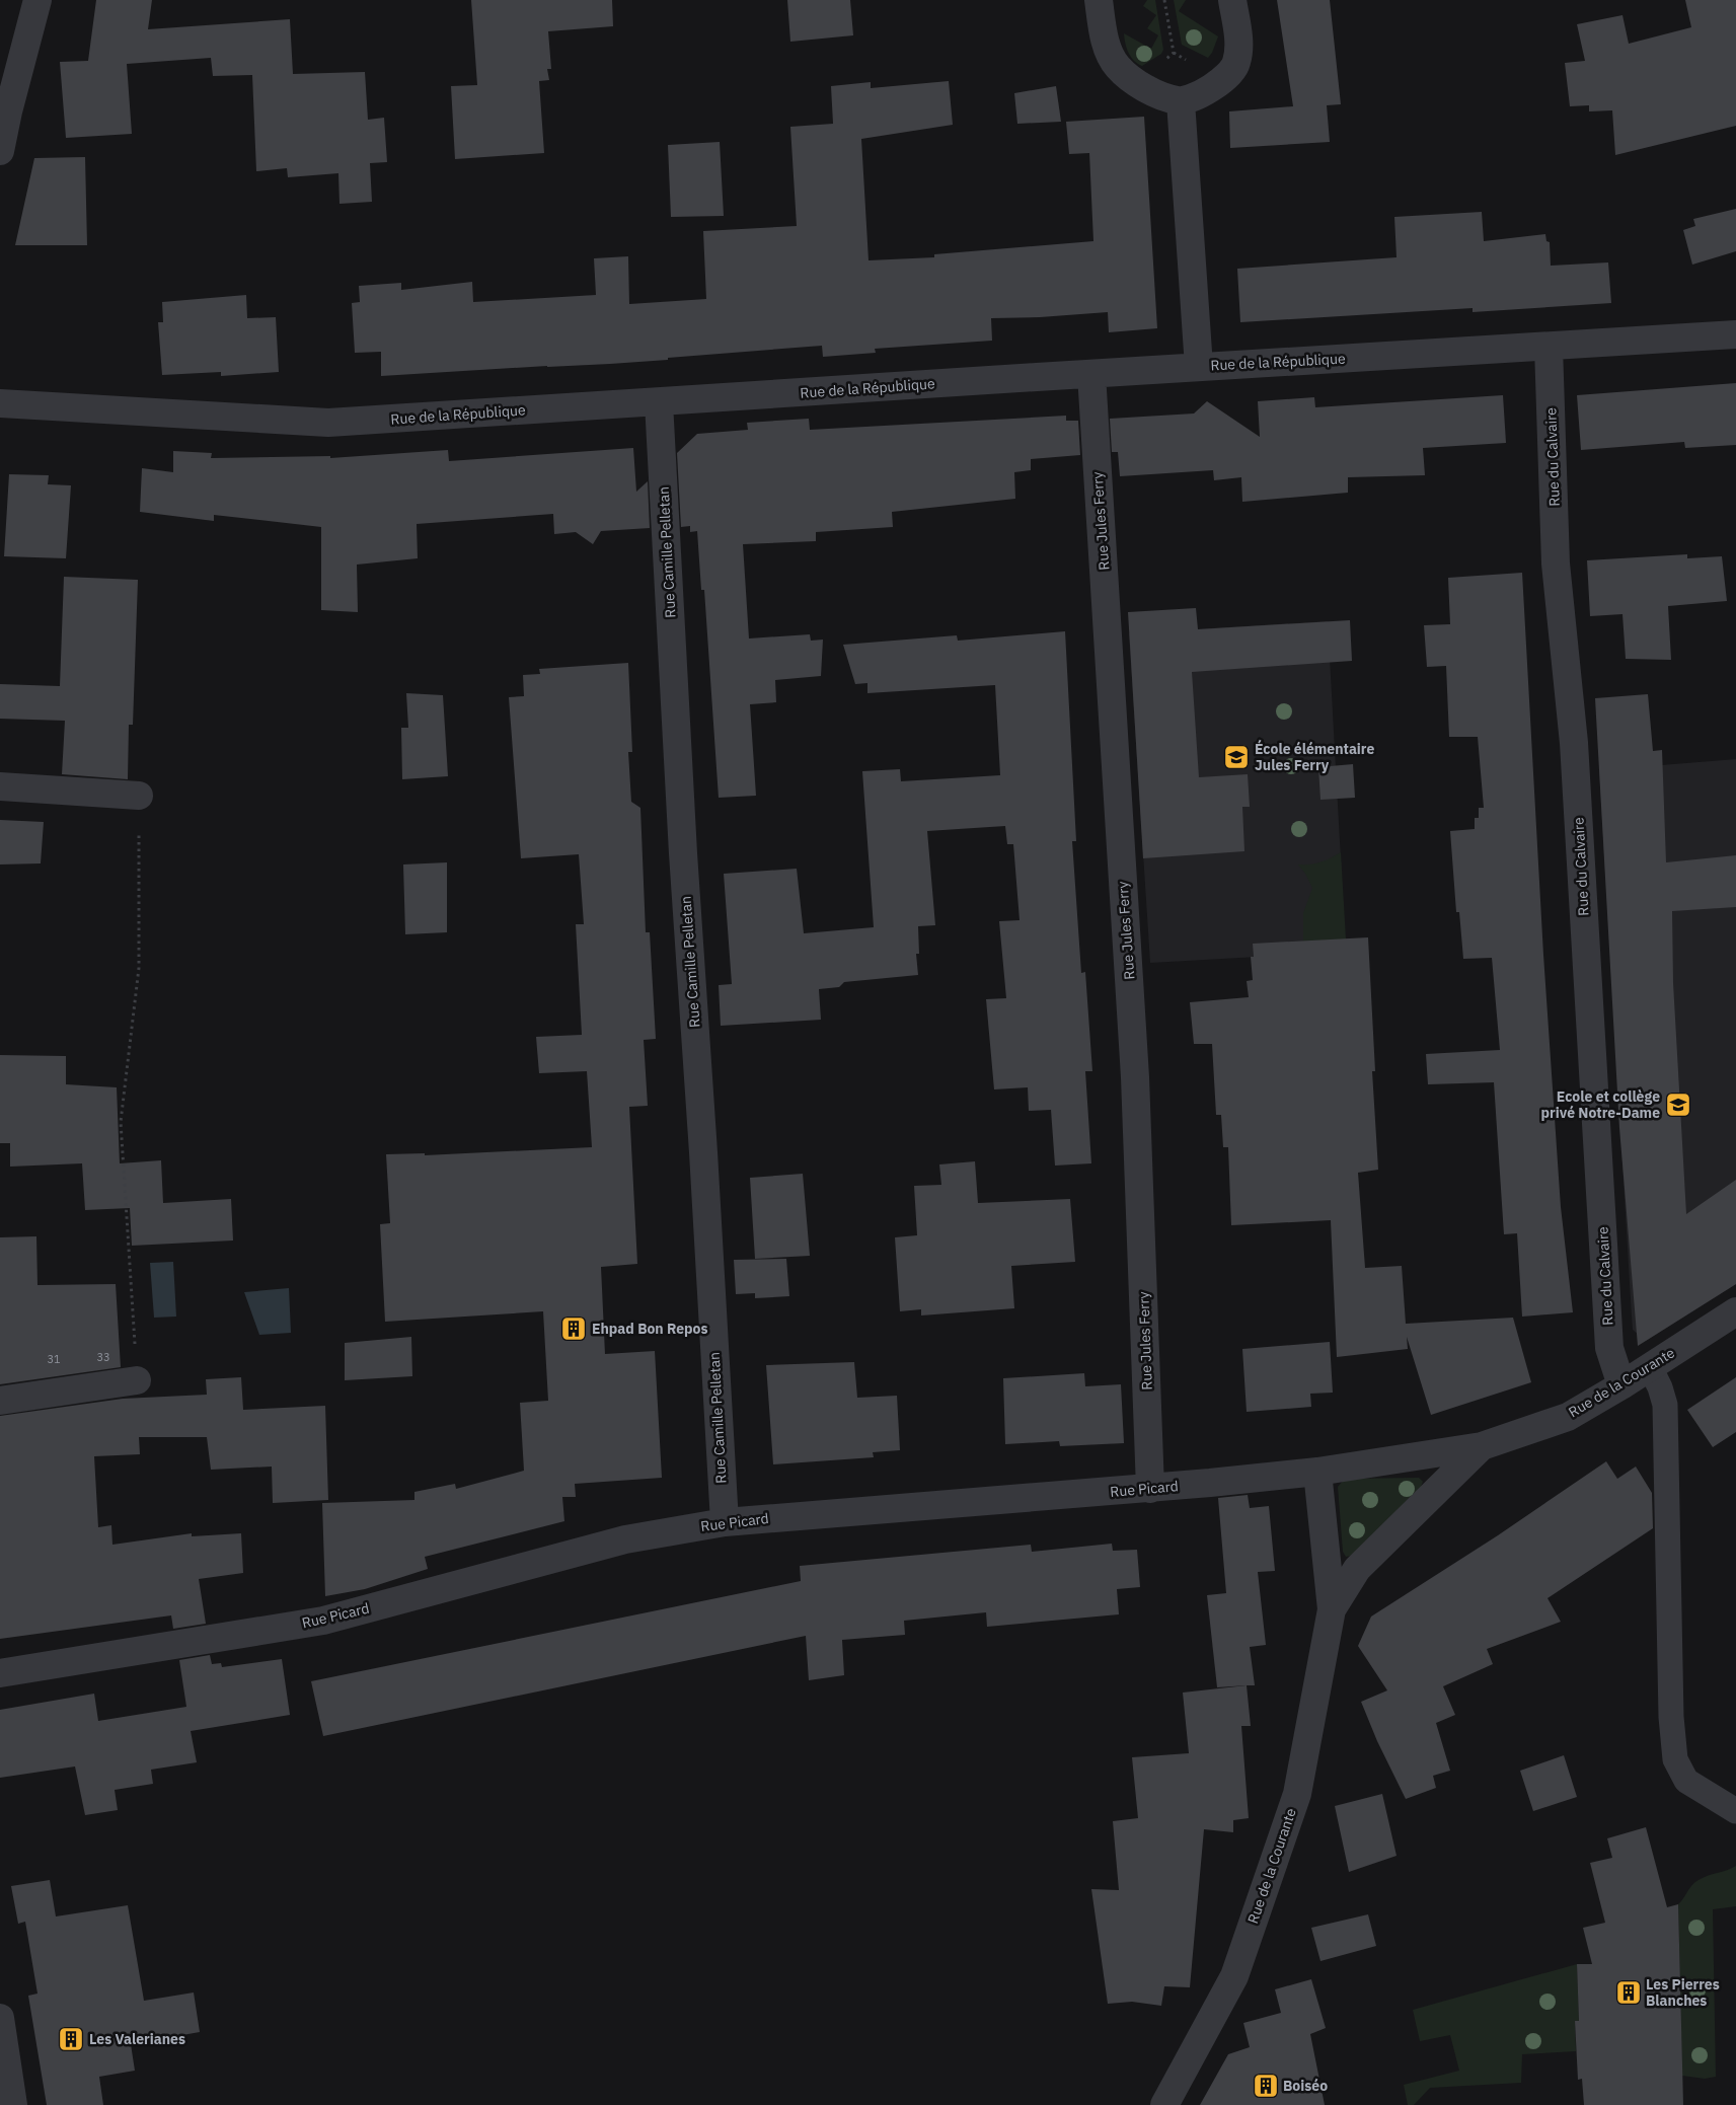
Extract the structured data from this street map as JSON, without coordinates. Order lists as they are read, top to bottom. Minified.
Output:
{"streets":{"street":["Rue de la République","Rue du Calvaire","Rue Jules Ferry","Rue Camille Pelletan","Rue de la Courante","Rue Picard"]},"crossings":[["Rue de la République","Rue du Calvaire"],["Rue de la République","Rue Jules Ferry"],["Rue de la République","Rue Camille Pelletan"],["Rue du Calvaire","Rue de la Courante"],["Rue Jules Ferry","Rue Picard"],["Rue Camille Pelletan","Rue Picard"],["Rue de la Courante","Rue Picard"]],"places":{"school or university":["École élémentaire Jules Ferry","Ecole et collège privé Notre-Dame"],"building":["Ehpad Bon Repos","Les Pierres Blanches","Les Valerianes","Boiséo"]},"house_numbers":["33","31"]}
